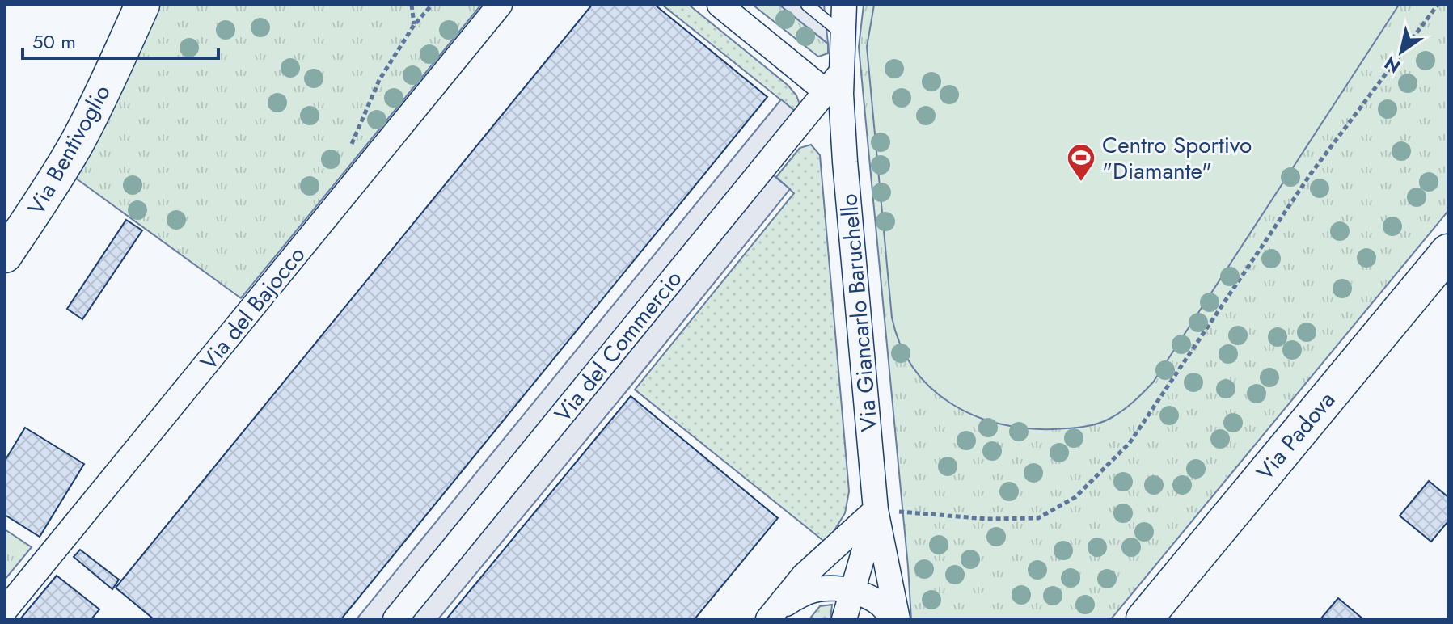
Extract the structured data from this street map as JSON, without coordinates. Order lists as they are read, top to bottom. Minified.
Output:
{"streets":{"main road":["Via Padova"],"street":["Via Bentivoglio","Via del Bajocco","Via Giancarlo Baruchello","Via del Commercio"]},"crossings":[["Via Giancarlo Baruchello","Via del Commercio"]],"places":{"sports":["Centro Sportivo \"Diamante\""]},"scale_bar":"50 m","north":"bottom left"}
